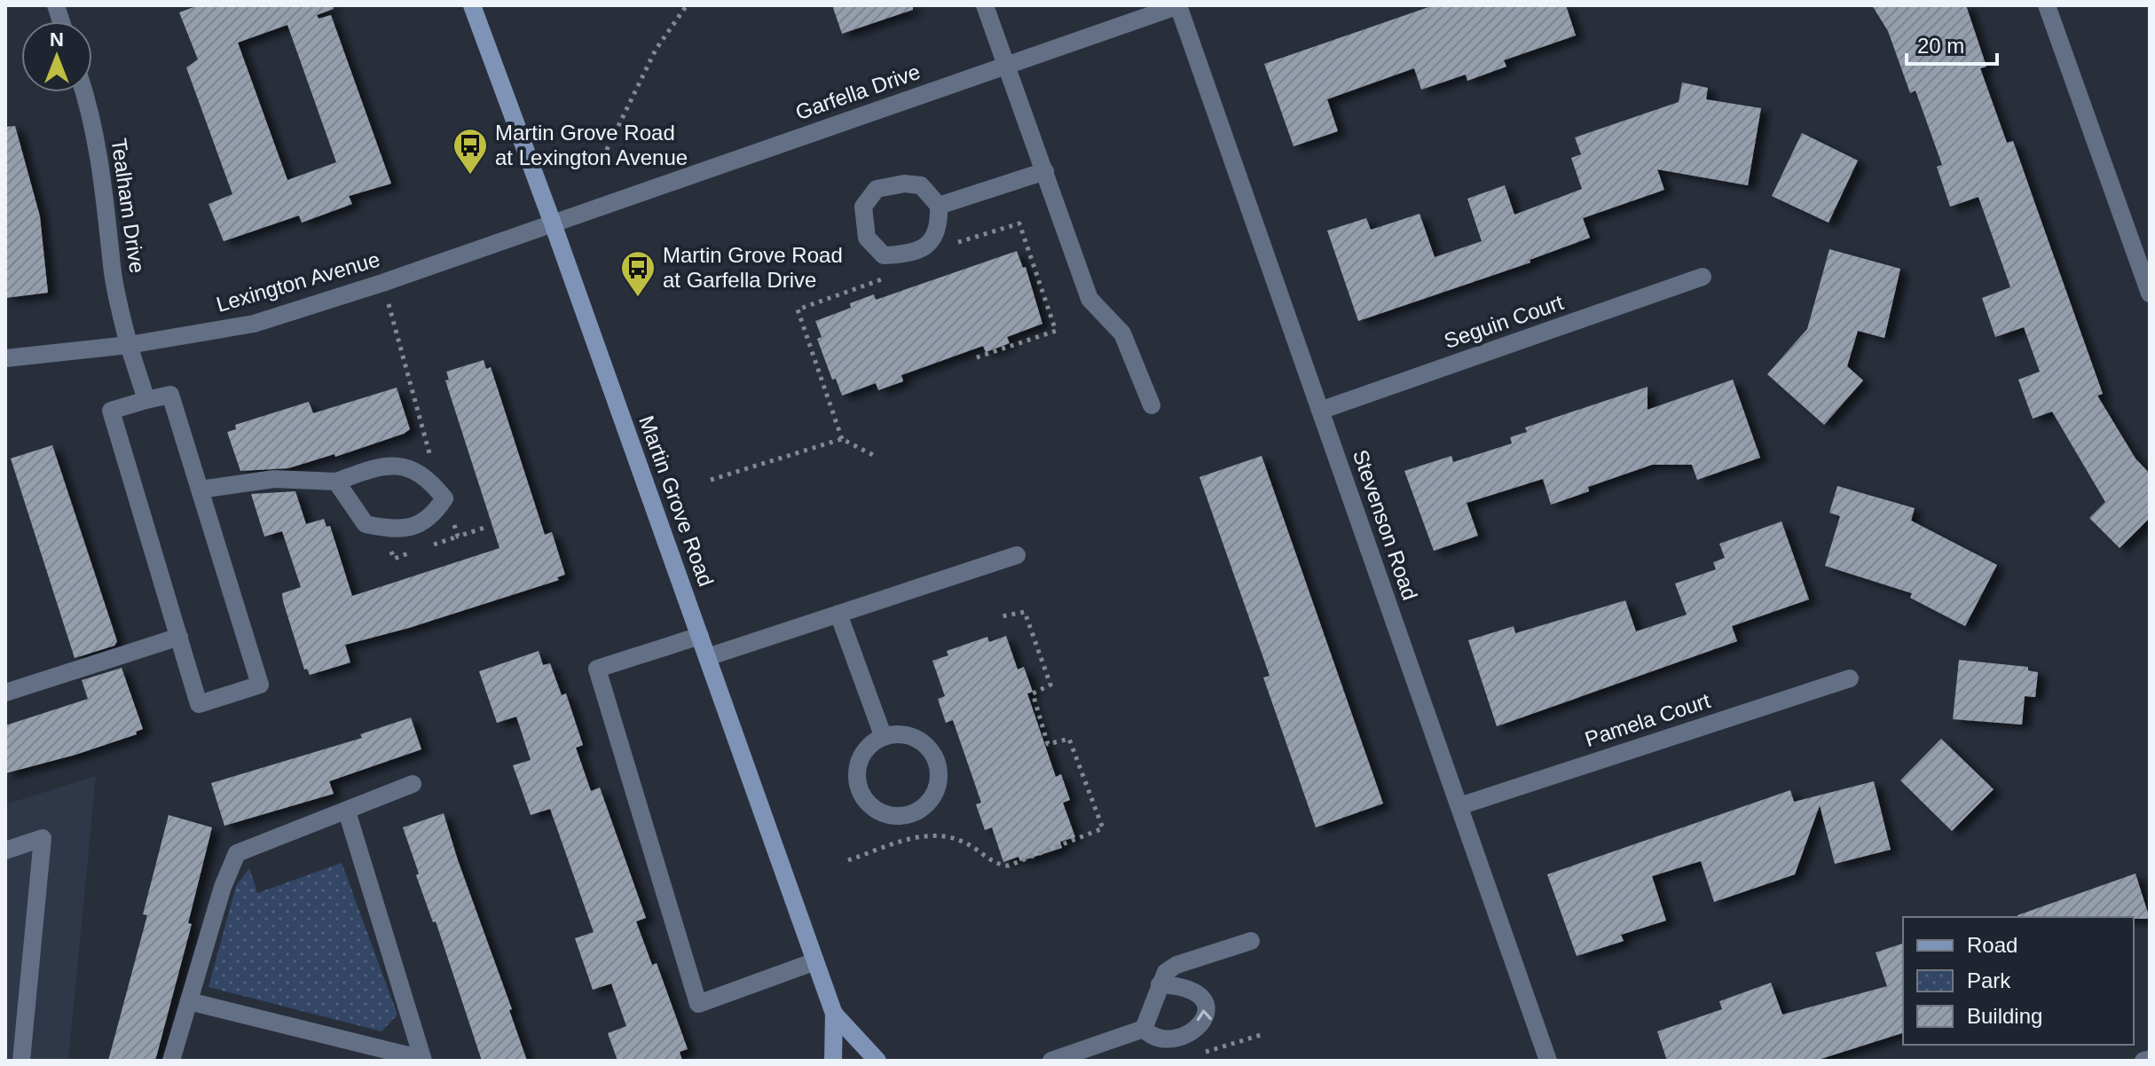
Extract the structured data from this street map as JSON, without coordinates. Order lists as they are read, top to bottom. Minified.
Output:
{"streets":{"main road":["Martin Grove Road"],"street":["Garfella Drive","Tealham Drive","Lexington Avenue","Seguin Court","Stevenson Road","Pamela Court"]},"crossings":[["Garfella Drive","Lexington Avenue"],["Garfella Drive","Martin Grove Road"],["Garfella Drive","Stevenson Road"],["Tealham Drive","Lexington Avenue"],["Lexington Avenue","Martin Grove Road"],["Seguin Court","Stevenson Road"],["Stevenson Road","Pamela Court"]],"places":{"bus stop":["Martin Grove Road at Lexington Avenue","Martin Grove Road at Garfella Drive"]},"legend":["Road","Park","Building"],"scale_bar":"20 m","north":"top"}
